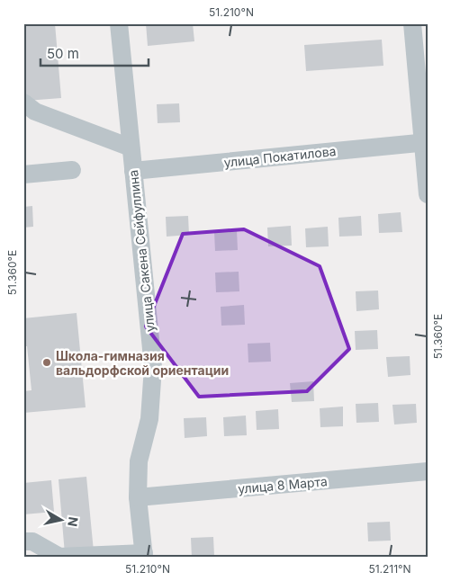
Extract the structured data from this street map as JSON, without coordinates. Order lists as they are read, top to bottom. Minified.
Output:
{"streets":{"street":["улица Покатилова","улица Сакена Сейфуллина","улица 8 Марта"]},"crossings":[["улица Покатилова","улица Сакена Сейфуллина"],["улица Сакена Сейфуллина","улица 8 Марта"]],"places":["Школа-гимназия вальдорфской ориентации"],"scale_bar":"50 m","north":"right","coordinates":["51.210°N","51.360°E","51.211°N"]}
